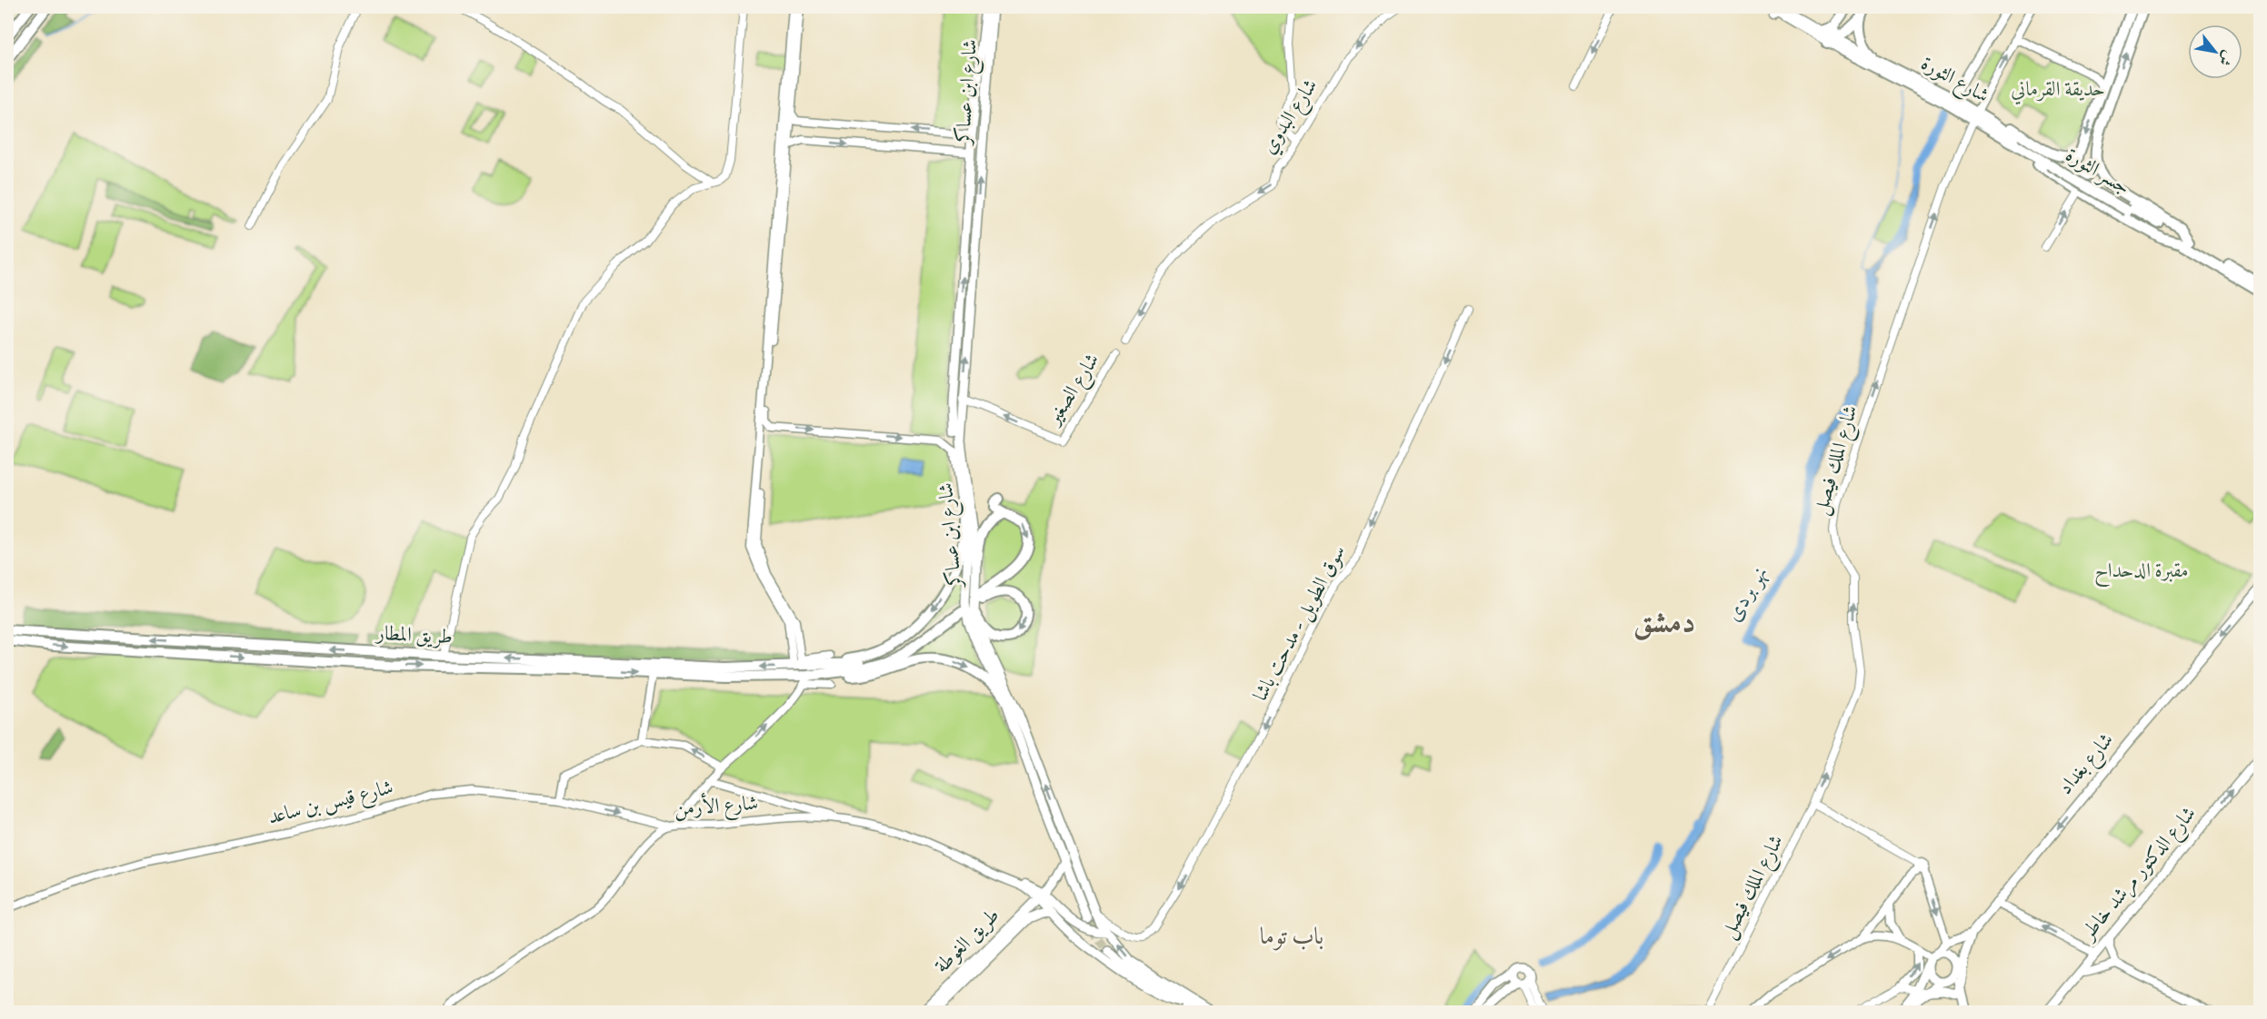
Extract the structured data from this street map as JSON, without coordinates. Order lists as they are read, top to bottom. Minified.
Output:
{"streets":{"highway":["شارع الثورة","جسر الثورة","طريق المطار"],"main road":["شارع ابن عساكر","شارع بغداد","شارع قيس بن ساعد","شارع الأرمن","شارع الدكتور مرشد خاطر","طريق الغوطة"],"street":["شارع البدوي","شارع الصغير","شارع الملك فيصل","سوق الطويل - مدحت باشا"]},"crossings":[["شارع الثورة","جسر الثورة"],["شارع ابن عساكر","شارع الصغير"],["شارع ابن عساكر","طريق الغوطة"],["شارع البدوي","شارع الصغير"],["شارع قيس بن ساعد","شارع الأرمن"],["شارع الأرمن","طريق الغوطة"]],"one_way":["شارع البدوي","شارع الملك فيصل","سوق الطويل - مدحت باشا","شارع بغداد","شارع الدكتور مرشد خاطر"],"districts":["دمشق","باب توما"],"water":["نهر بردى"],"parks":["حديقة القرماني","مقبرة الدحداح"],"north":"bottom right"}
